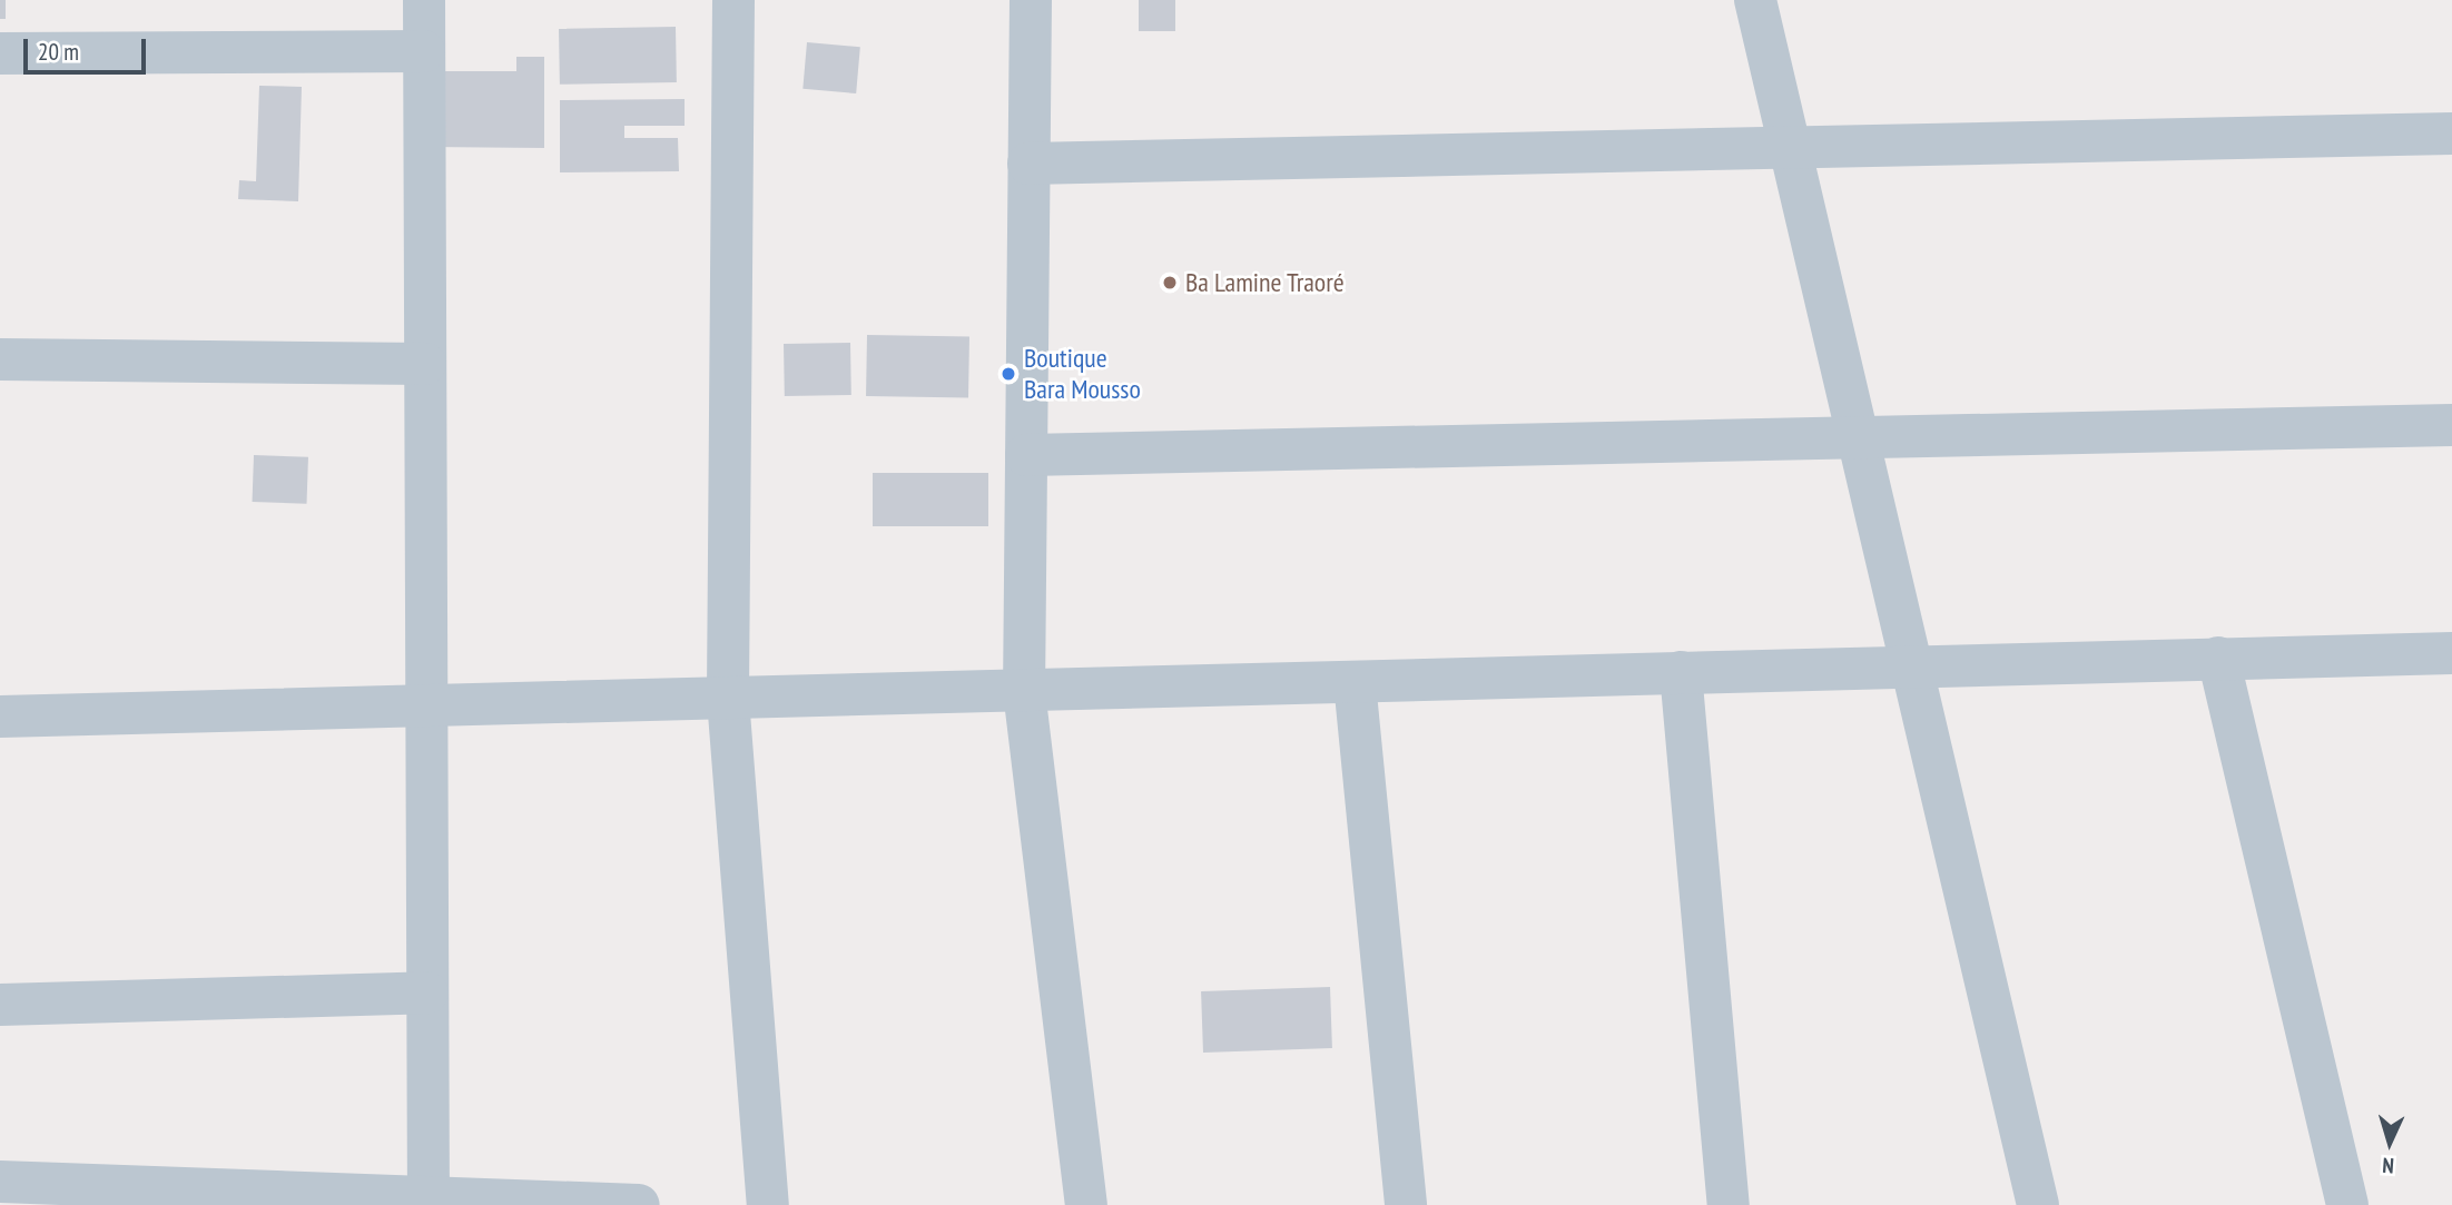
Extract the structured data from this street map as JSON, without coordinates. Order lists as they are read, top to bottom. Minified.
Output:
{"places":["Ba Lamine Traoré","Boutique Bara Mousso"],"scale_bar":"20 m","north":"bottom"}
